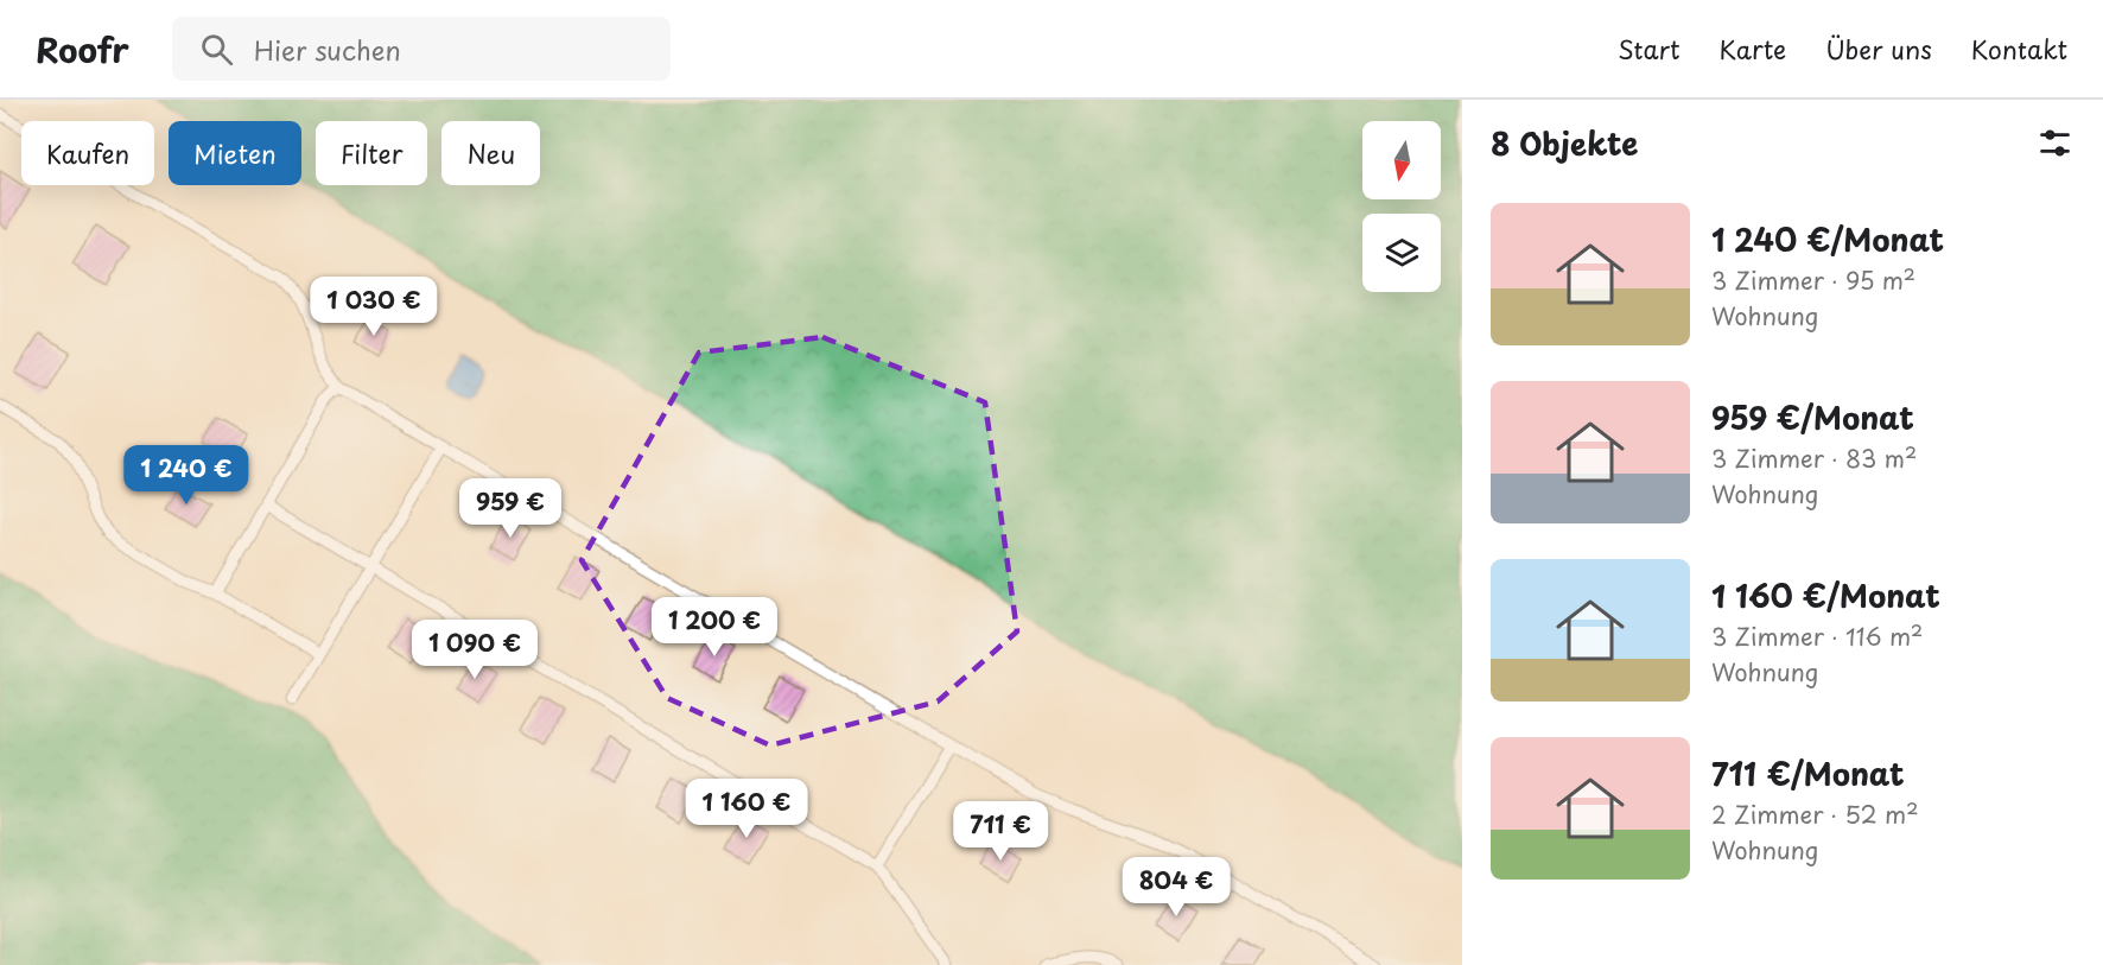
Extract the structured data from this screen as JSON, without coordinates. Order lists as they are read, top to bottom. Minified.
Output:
{"north":"bottom","page":{"header":"Roofr","search":"Hier suchen","nav":["Start","Karte","Über uns","Kontakt"],"heading":"8 Objekte","chip":["Kaufen","Mieten","Filter","Neu"],"list":[{"name":"1 240 €/Monat","note":"3 Zimmer · 95 m² · Wohnung"},{"name":"959 €/Monat","note":"3 Zimmer · 83 m² · Wohnung"},{"name":"1 160 €/Monat","note":"3 Zimmer · 116 m² · Wohnung"},{"name":"711 €/Monat","note":"2 Zimmer · 52 m² · Wohnung"}],"price":["1 030 €","1 240 €","959 €","1 200 €","1 090 €","1 160 €","711 €","804 €"]}}
